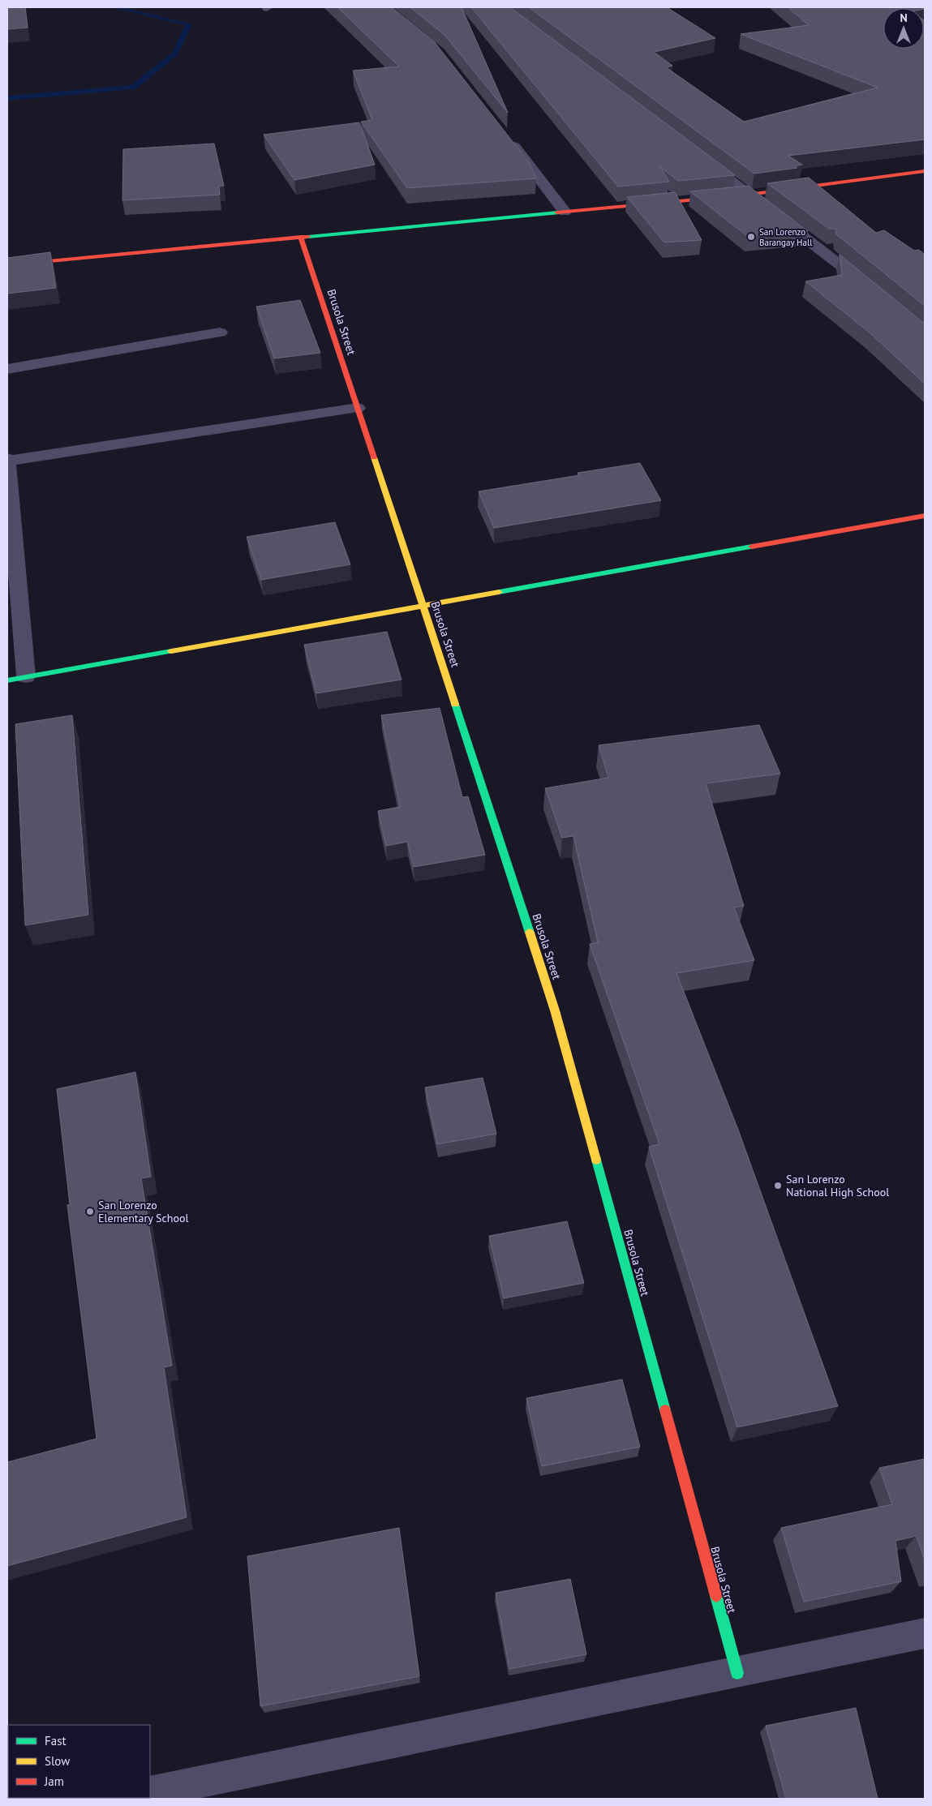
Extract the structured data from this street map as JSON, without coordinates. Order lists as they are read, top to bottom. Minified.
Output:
{"streets":{"street":["Brusola Street"]},"places":["San Lorenzo Barangay Hall","San Lorenzo National High School","San Lorenzo Elementary School"],"legend":["Fast","Slow","Jam"],"north":"top"}
